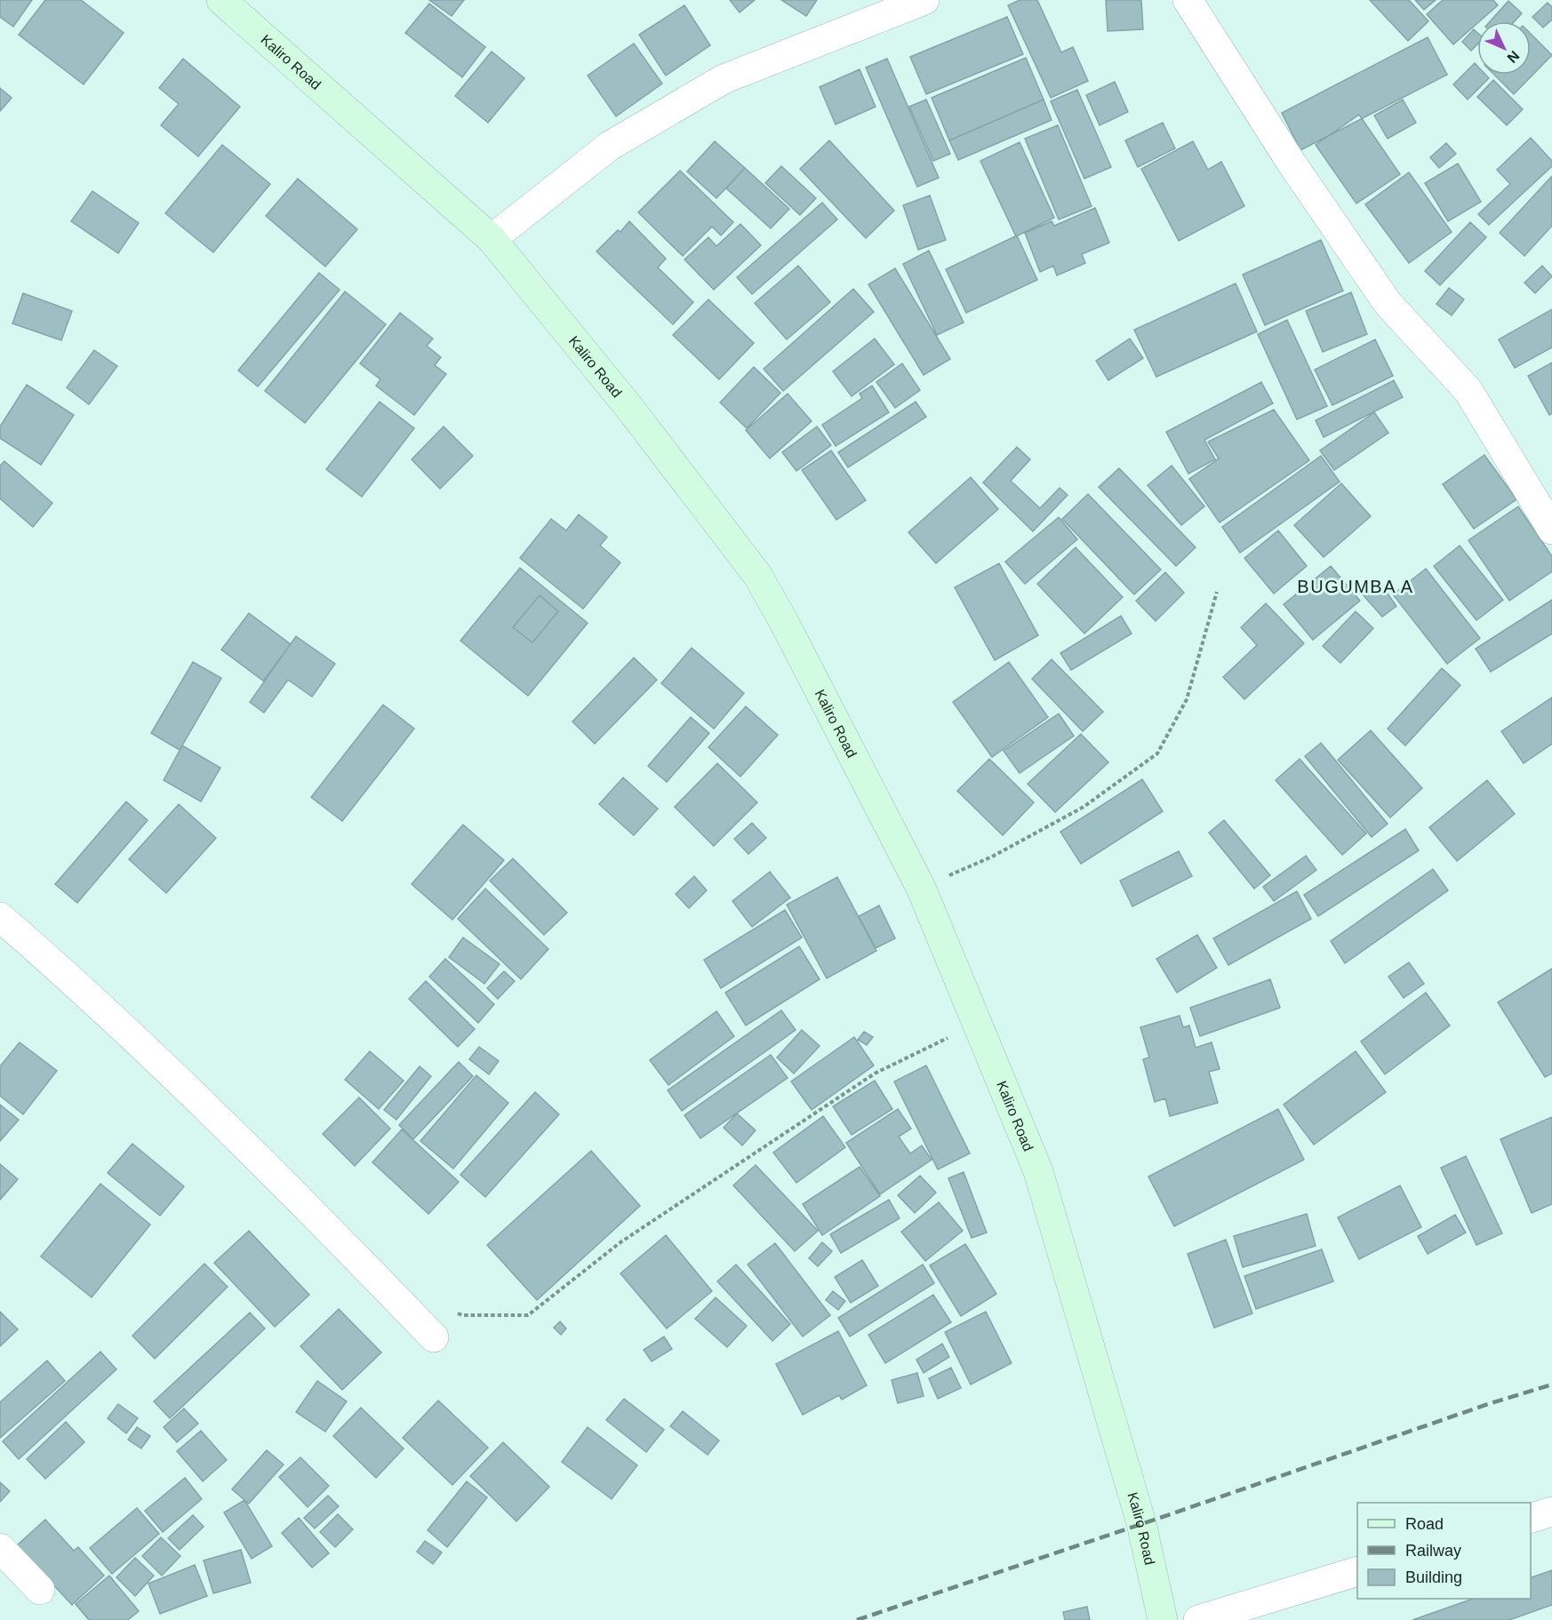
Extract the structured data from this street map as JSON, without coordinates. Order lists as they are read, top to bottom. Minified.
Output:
{"streets":{"main road":["Kaliro Road"]},"districts":["BUGUMBA A"],"legend":["Road","Railway","Building"],"north":"bottom right"}
